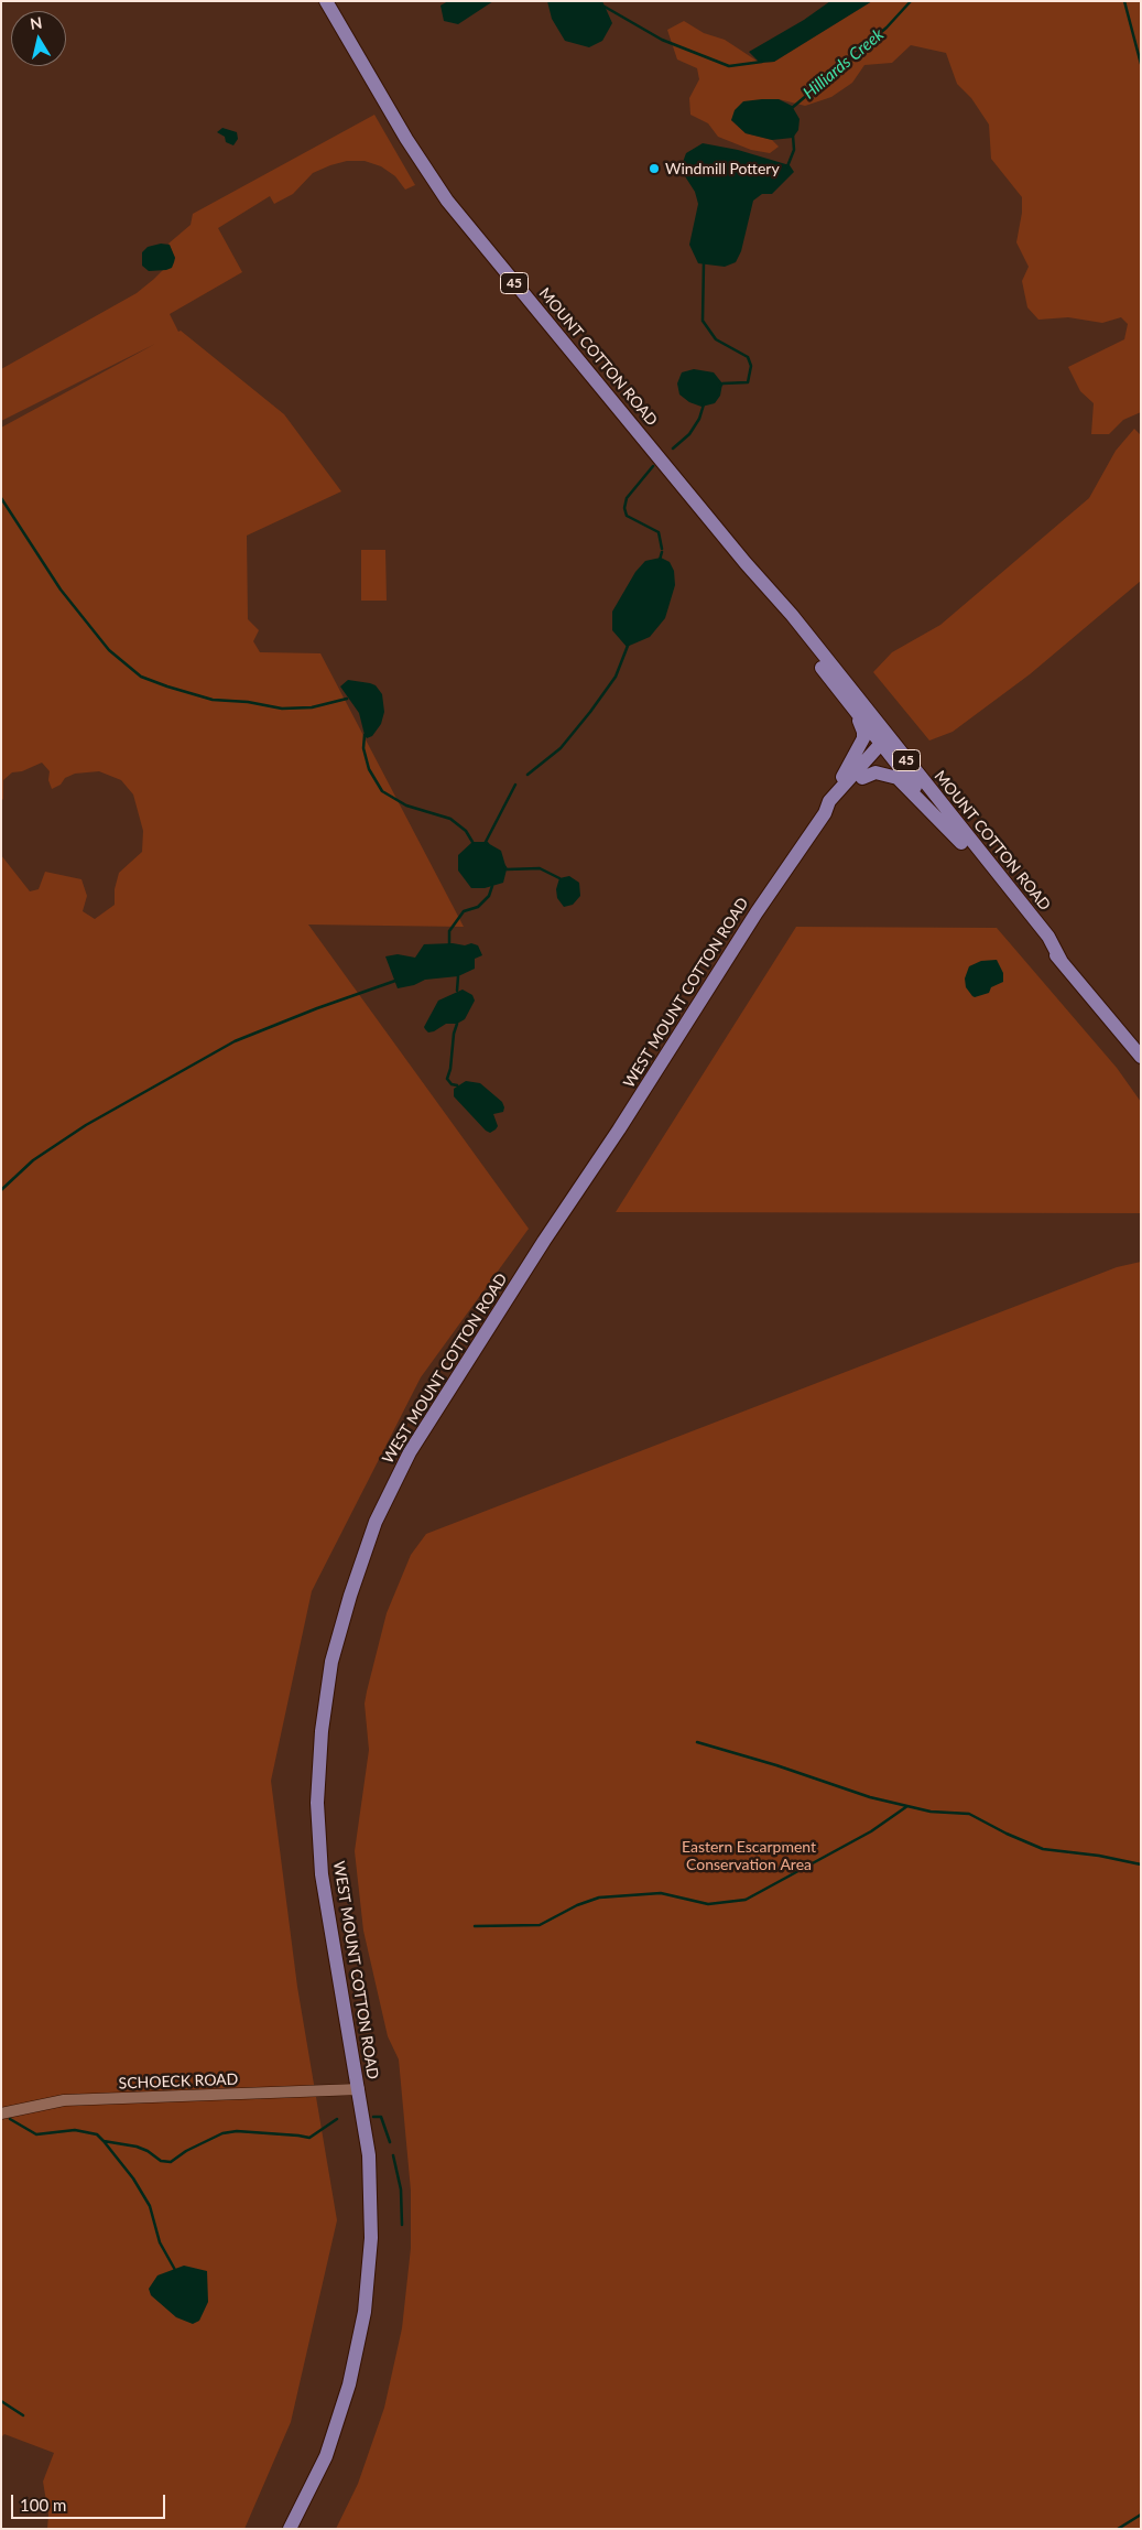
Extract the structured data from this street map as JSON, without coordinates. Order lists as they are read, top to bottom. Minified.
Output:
{"streets":{"main road":["45","MOUNT COTTON ROAD","WEST MOUNT COTTON ROAD"],"street":["SCHOECK ROAD"]},"crossings":[["WEST MOUNT COTTON ROAD","SCHOECK ROAD"]],"water":["Hilliards Creek"],"parks":["Eastern Escarpment Conservation Area"],"places":["Windmill Pottery"],"scale_bar":"100 m","north":"top"}
